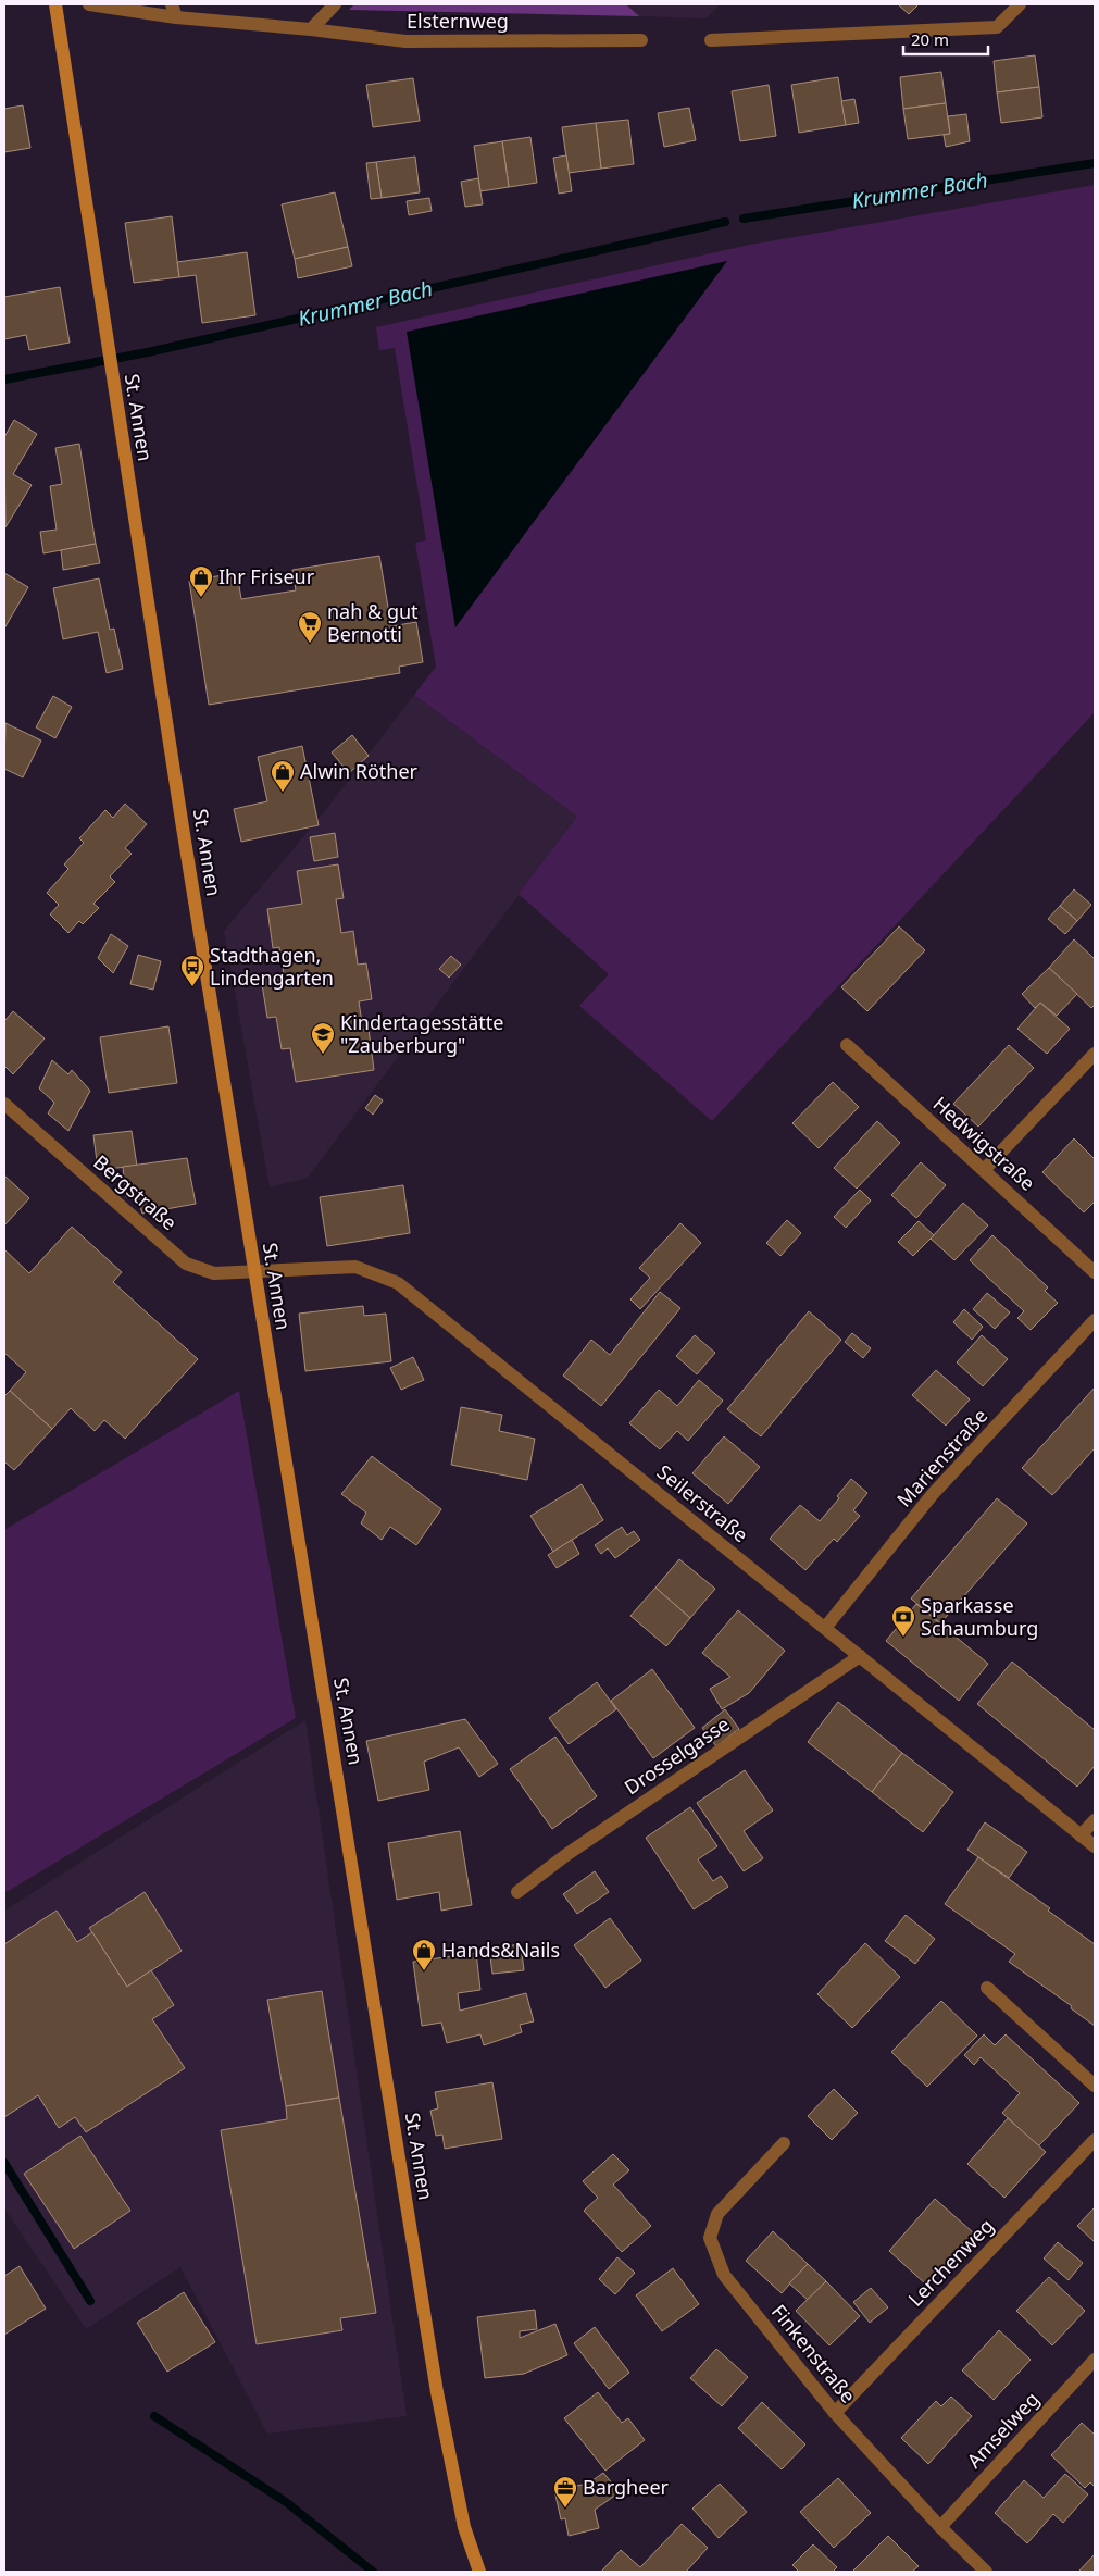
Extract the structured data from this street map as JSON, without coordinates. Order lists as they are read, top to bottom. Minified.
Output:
{"streets":{"main road":["St. Annen"],"street":["Elsternweg","Hedwigstraße","Bergstraße","Marienstraße","Seilerstraße","Drosselgasse","Lerchenweg","Finkenstraße","Amselweg"]},"crossings":[["St. Annen","Bergstraße"],["St. Annen","Seilerstraße"],["Bergstraße","Seilerstraße"],["Marienstraße","Seilerstraße"],["Seilerstraße","Drosselgasse"],["Lerchenweg","Finkenstraße"],["Finkenstraße","Amselweg"]],"water":["Krummer Bach"],"places":{"shop":["Ihr Friseur","Alwin Röther","Hands&Nails"],"supermarket":["nah & gut Bernotti"],"bus stop":["Stadthagen, Lindengarten"],"school or university":["Kindertagesstätte \"Zauberburg\""],"bank":["Sparkasse Schaumburg"],"office":["Bargheer"]},"scale_bar":"20 m"}
